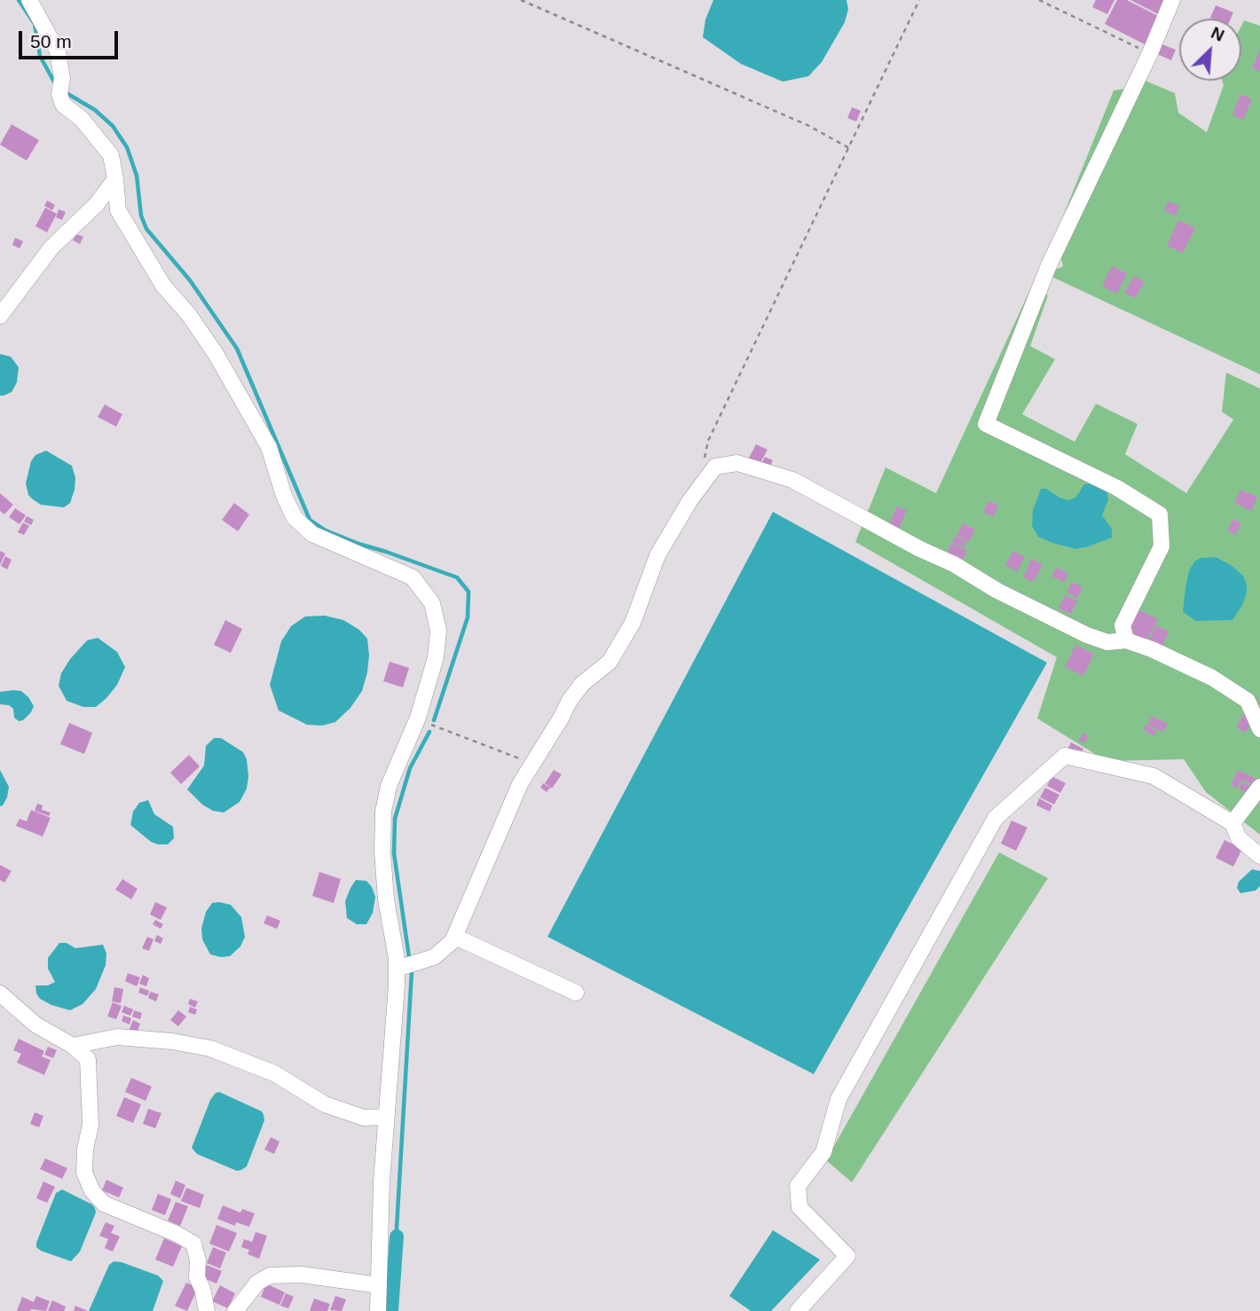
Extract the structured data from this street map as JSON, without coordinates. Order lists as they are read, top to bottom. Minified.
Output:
{"scale_bar":"50 m","north":"top right"}
